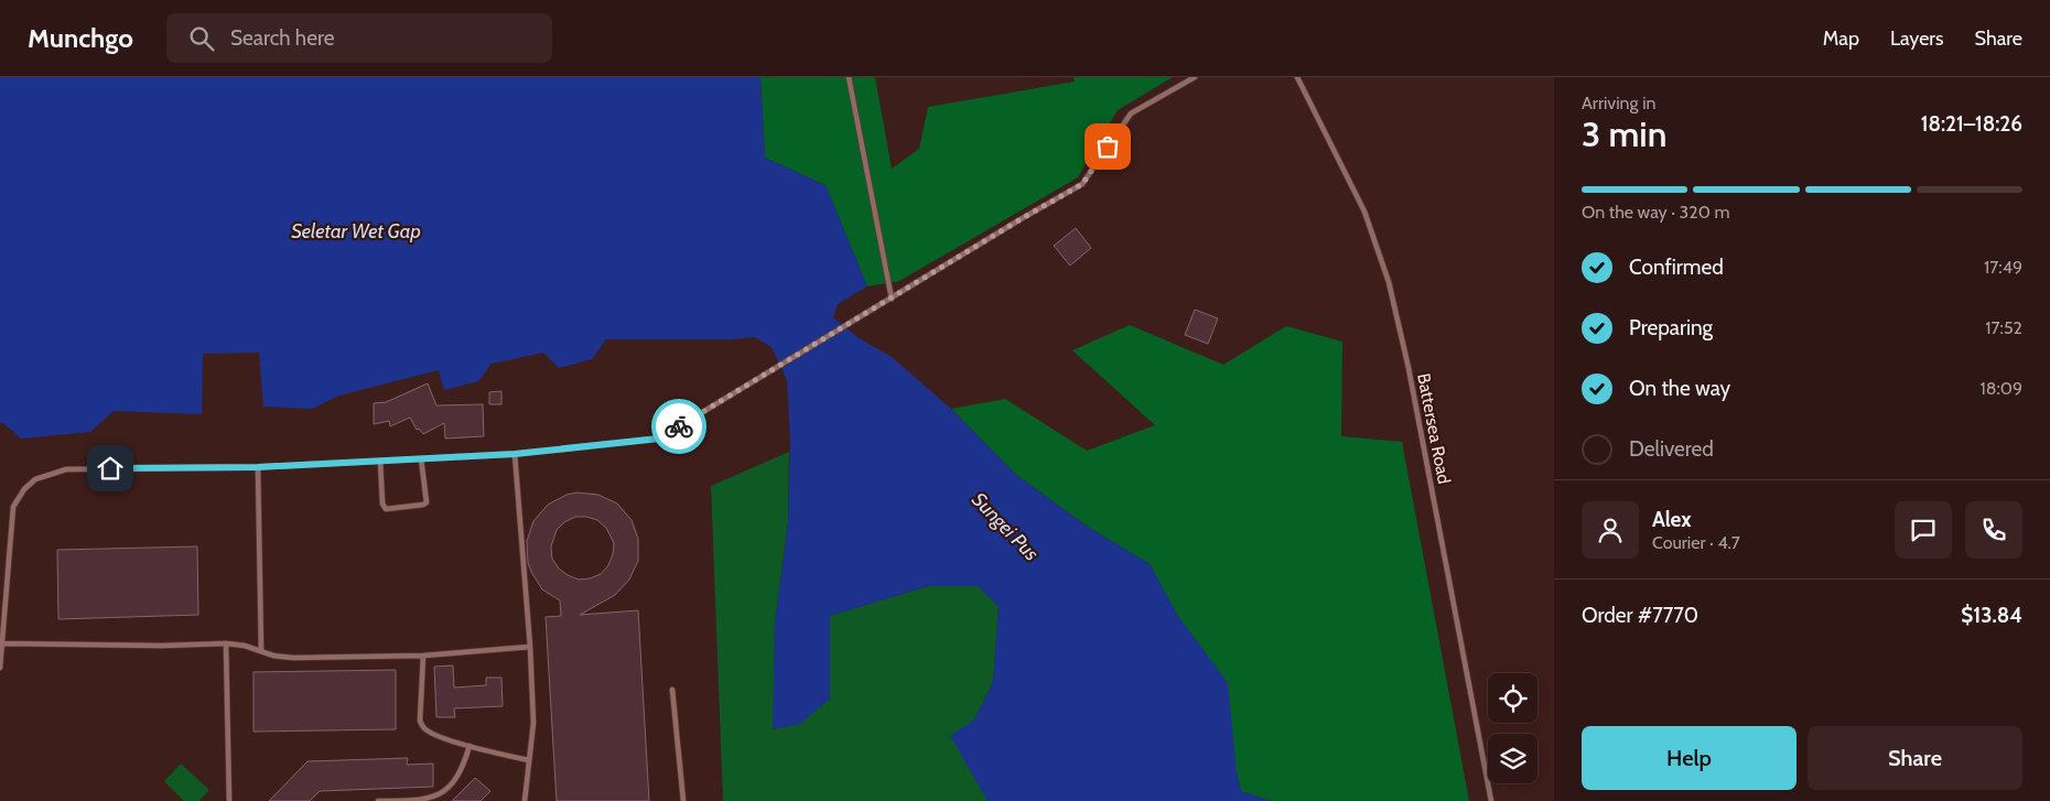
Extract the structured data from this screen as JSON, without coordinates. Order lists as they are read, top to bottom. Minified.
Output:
{"streets":{"lane":["Battersea Road"]},"water":["Seletar Wet Gap","Sungei Pus"],"page":{"header":"Munchgo","search":"Search here","nav":["Map","Layers","Share"],"heading":["3 min","Arriving in","18:21–18:26"],"panel":["Alex","Courier · 4.7","Order #7770","$13.84"],"bar":"On the way · 320 m","list":[["Confirmed","17:49"],["Preparing","17:52"],["On the way","18:09"],"Delivered"],"buttons":["Help","Share"]}}
